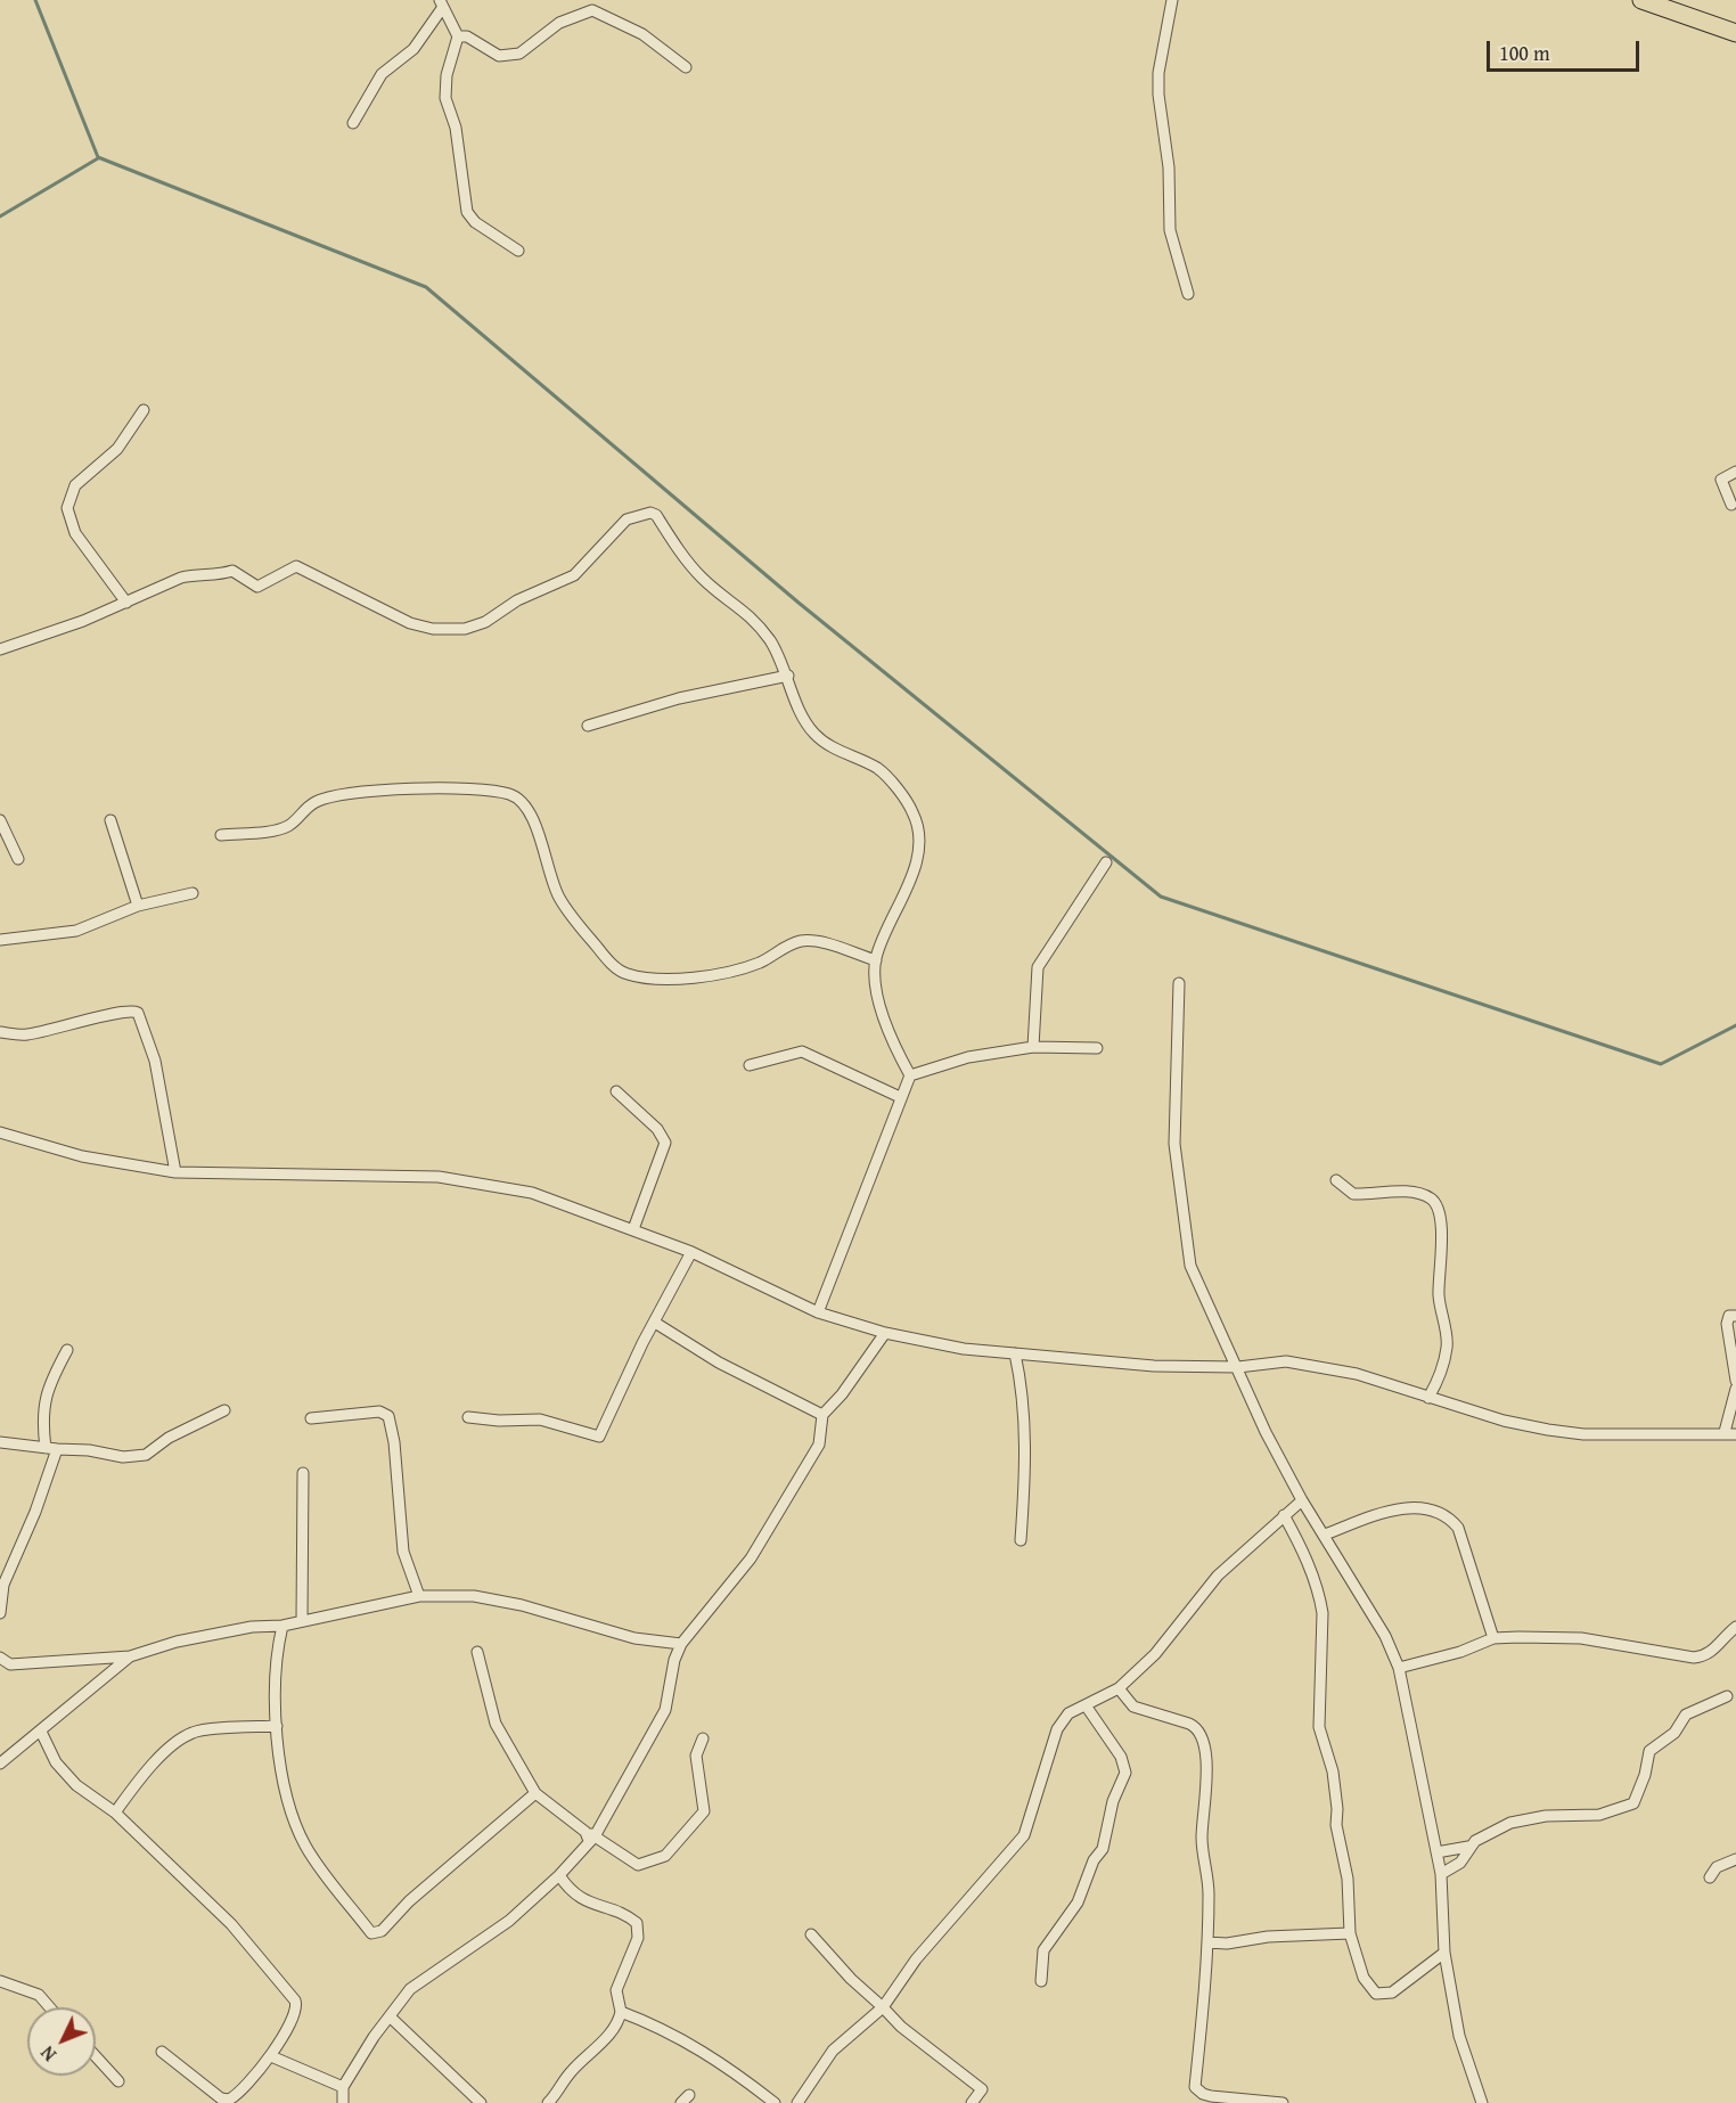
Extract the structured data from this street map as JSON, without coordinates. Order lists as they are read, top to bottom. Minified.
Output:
{"scale_bar":"100 m","north":"bottom left"}
